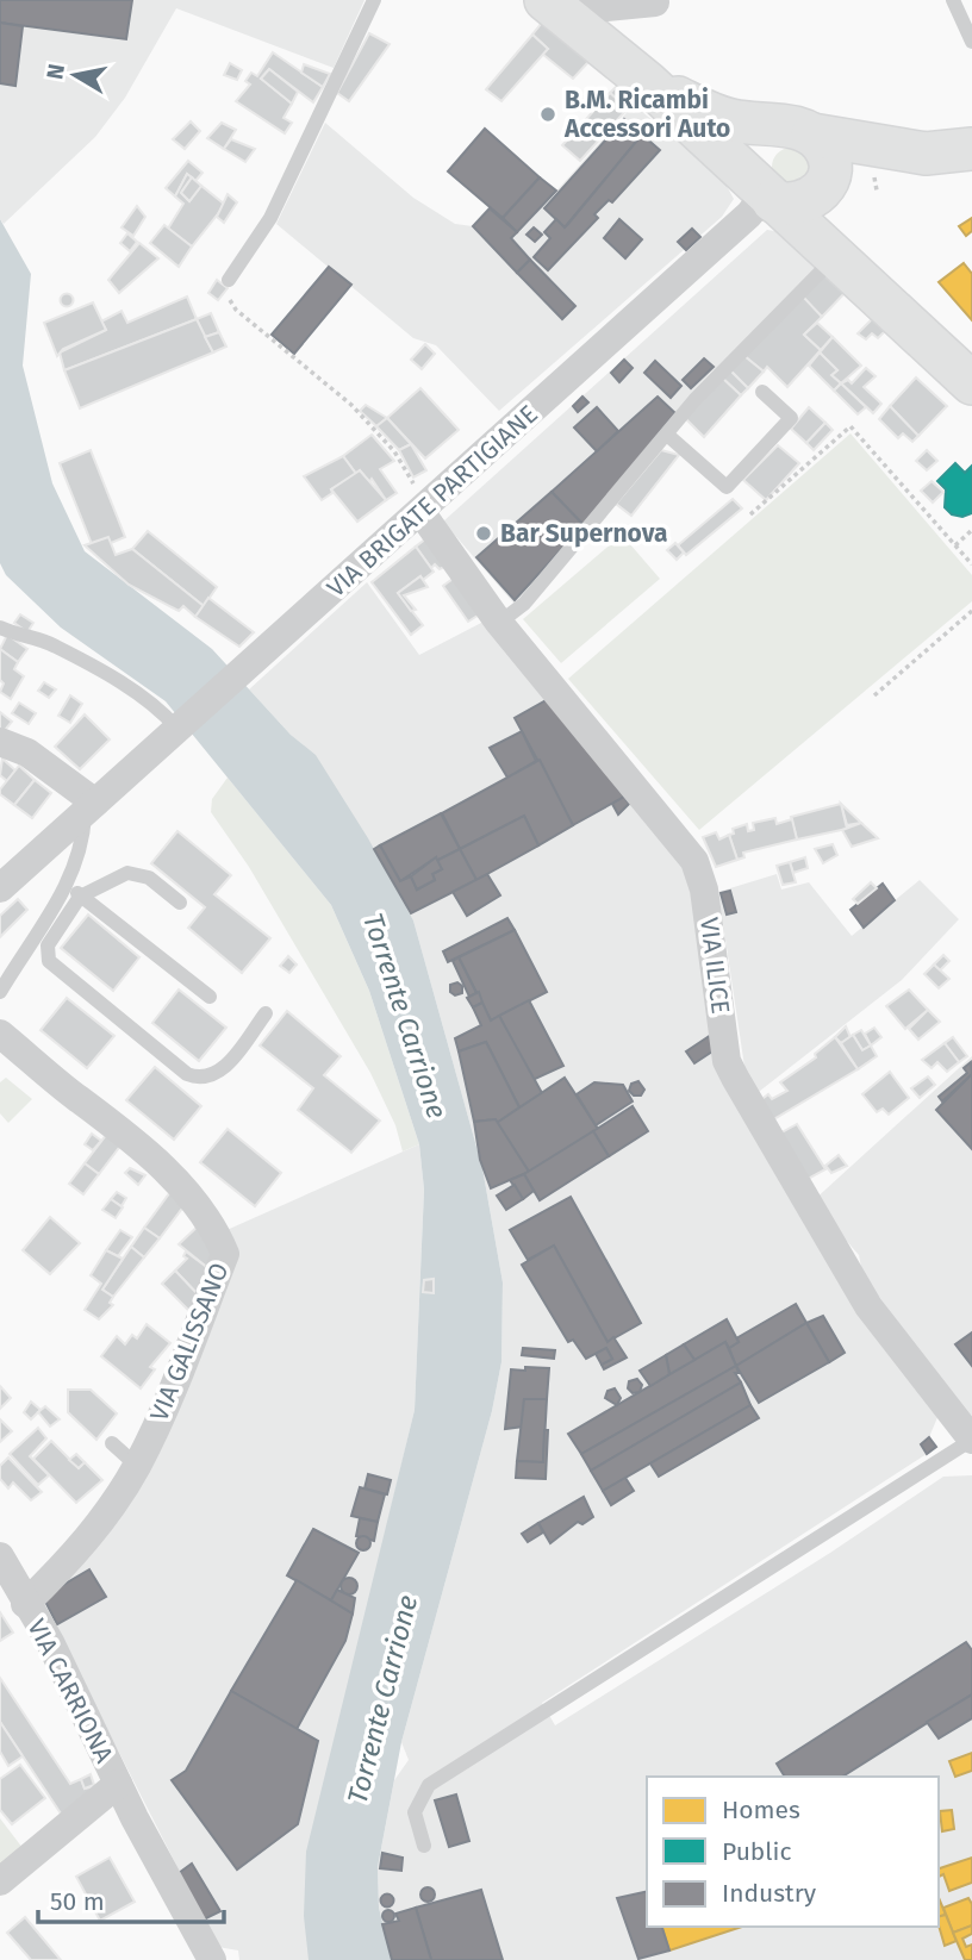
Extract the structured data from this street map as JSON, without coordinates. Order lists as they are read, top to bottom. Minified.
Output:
{"streets":{"street":["VIA BRIGATE PARTIGIANE","VIA ILICE","VIA GALISSANO","VIA CARRIONA"]},"crossings":[["VIA BRIGATE PARTIGIANE","VIA ILICE"],["VIA GALISSANO","VIA CARRIONA"]],"water":["Torrente Carrione"],"places":["B.M. Ricambi Accessori Auto","Bar Supernova"],"legend":["Homes","Public","Industry"],"scale_bar":"50 m","north":"left"}
